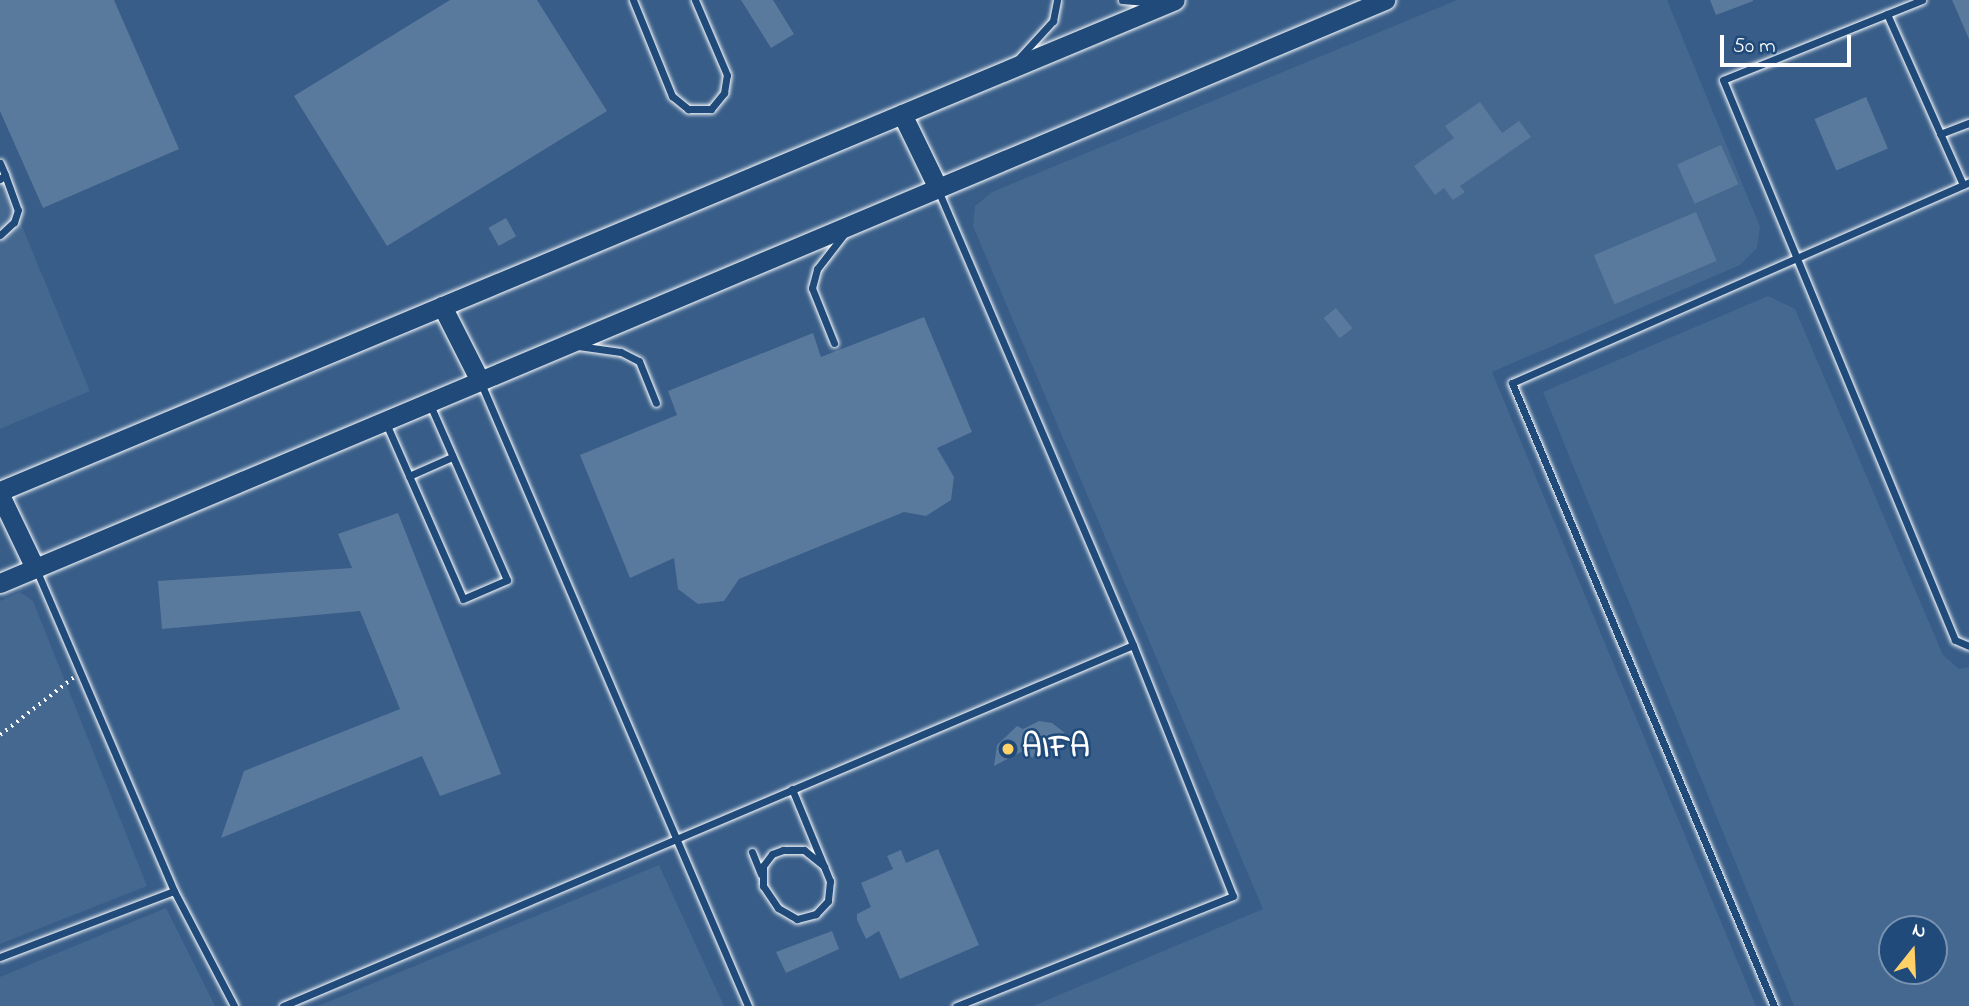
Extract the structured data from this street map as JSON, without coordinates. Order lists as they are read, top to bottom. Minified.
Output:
{"places":["AIFA"],"scale_bar":"50 m","north":"top"}
